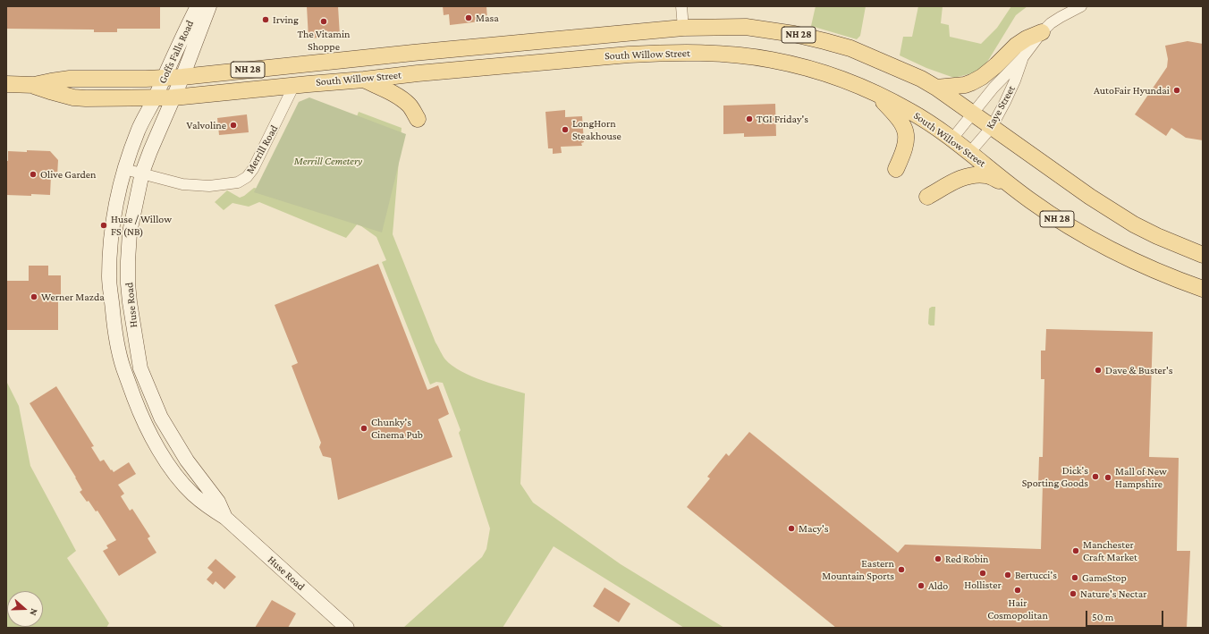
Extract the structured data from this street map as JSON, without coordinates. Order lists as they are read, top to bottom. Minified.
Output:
{"streets":{"main road":["NH 28","South Willow Street"],"street":["Goffs Falls Road","Kaye Street","Merrill Road","Huse Road"]},"crossings":[["Goffs Falls Road","South Willow Street"],["Goffs Falls Road","Huse Road"],["South Willow Street","Kaye Street"],["South Willow Street","Merrill Road"],["South Willow Street","Huse Road"],["Merrill Road","Huse Road"]],"parks":["Merrill Cemetery"],"places":["Masa","Irving","The Vitamin Shoppe","AutoFair Hyundai","TGI Friday's","Valvoline","LongHorn Steakhouse","Olive Garden","Huse / Willow FS (NB)","Werner Mazda","Dave & Buster's","Chunky's Cinema Pub","Dick's Sporting Goods","Mall of New Hampshire","Macy's","Manchester Craft Market","Red Robin","Eastern Mountain Sports","Hollister","Bertucci's","GameStop","Aldo","Hair Cosmopolitan","Nature's Nectar"],"scale_bar":"50 m","north":"right"}
